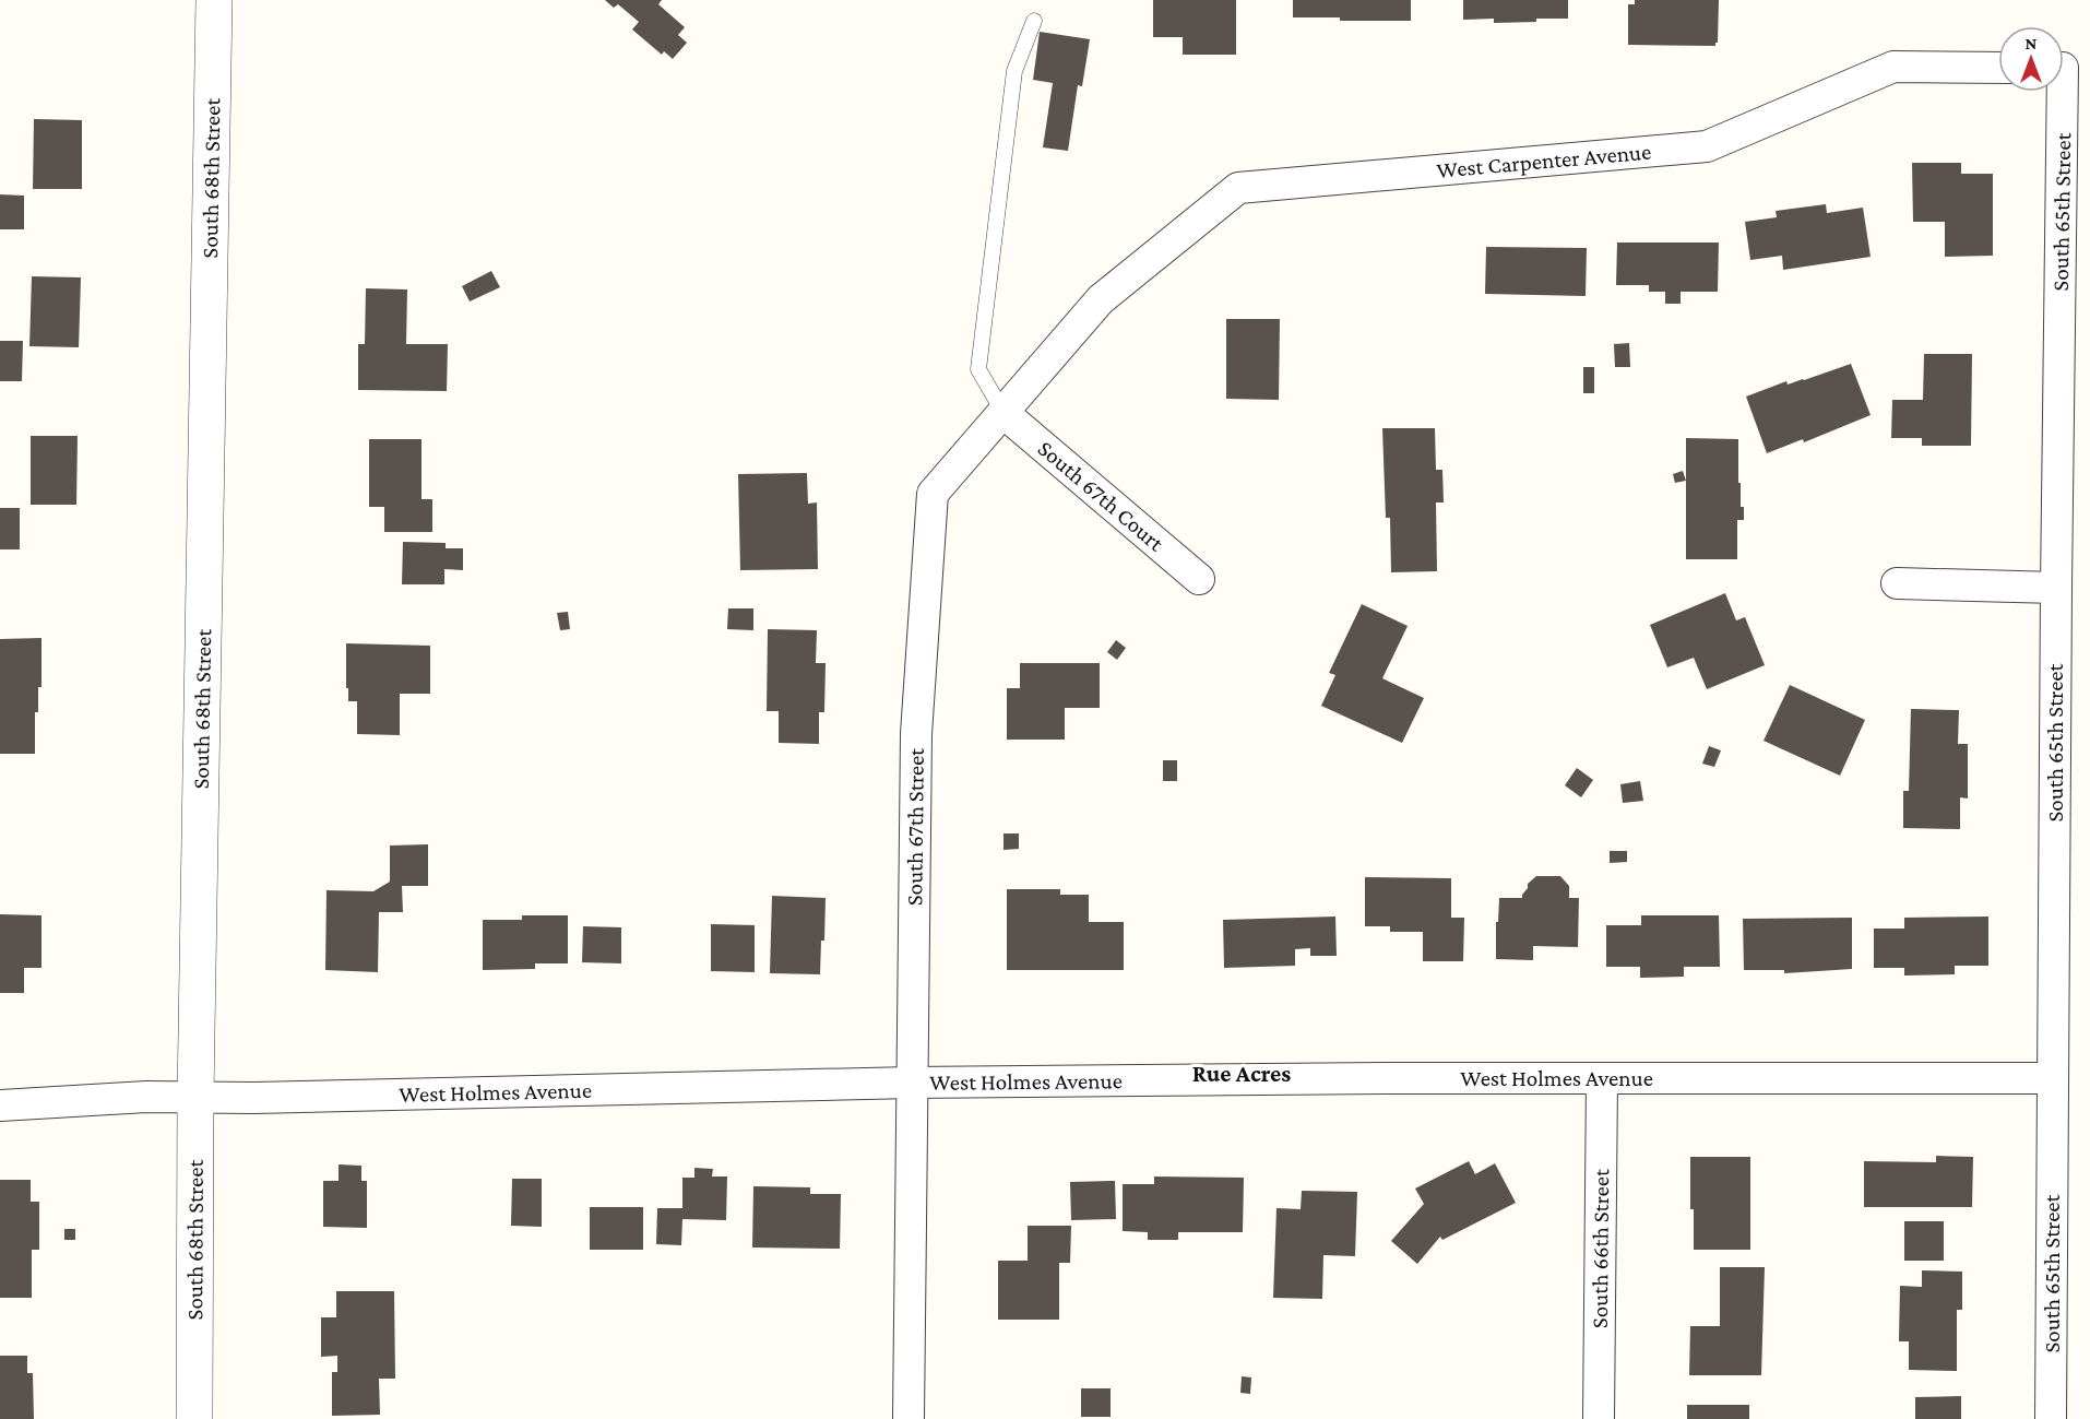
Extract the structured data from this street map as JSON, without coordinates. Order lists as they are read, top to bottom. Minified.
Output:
{"streets":{"street":["West Carpenter Avenue","South 68th Street","South 65th Street","South 67th Court","South 67th Street","West Holmes Avenue","South 66th Street"]},"crossings":[["West Carpenter Avenue","South 67th Street"],["South 68th Street","West Holmes Avenue"],["South 65th Street","West Holmes Avenue"],["South 67th Court","South 67th Street"],["South 67th Street","West Holmes Avenue"],["West Holmes Avenue","South 66th Street"]],"districts":["Rue Acres"],"north":"top"}
